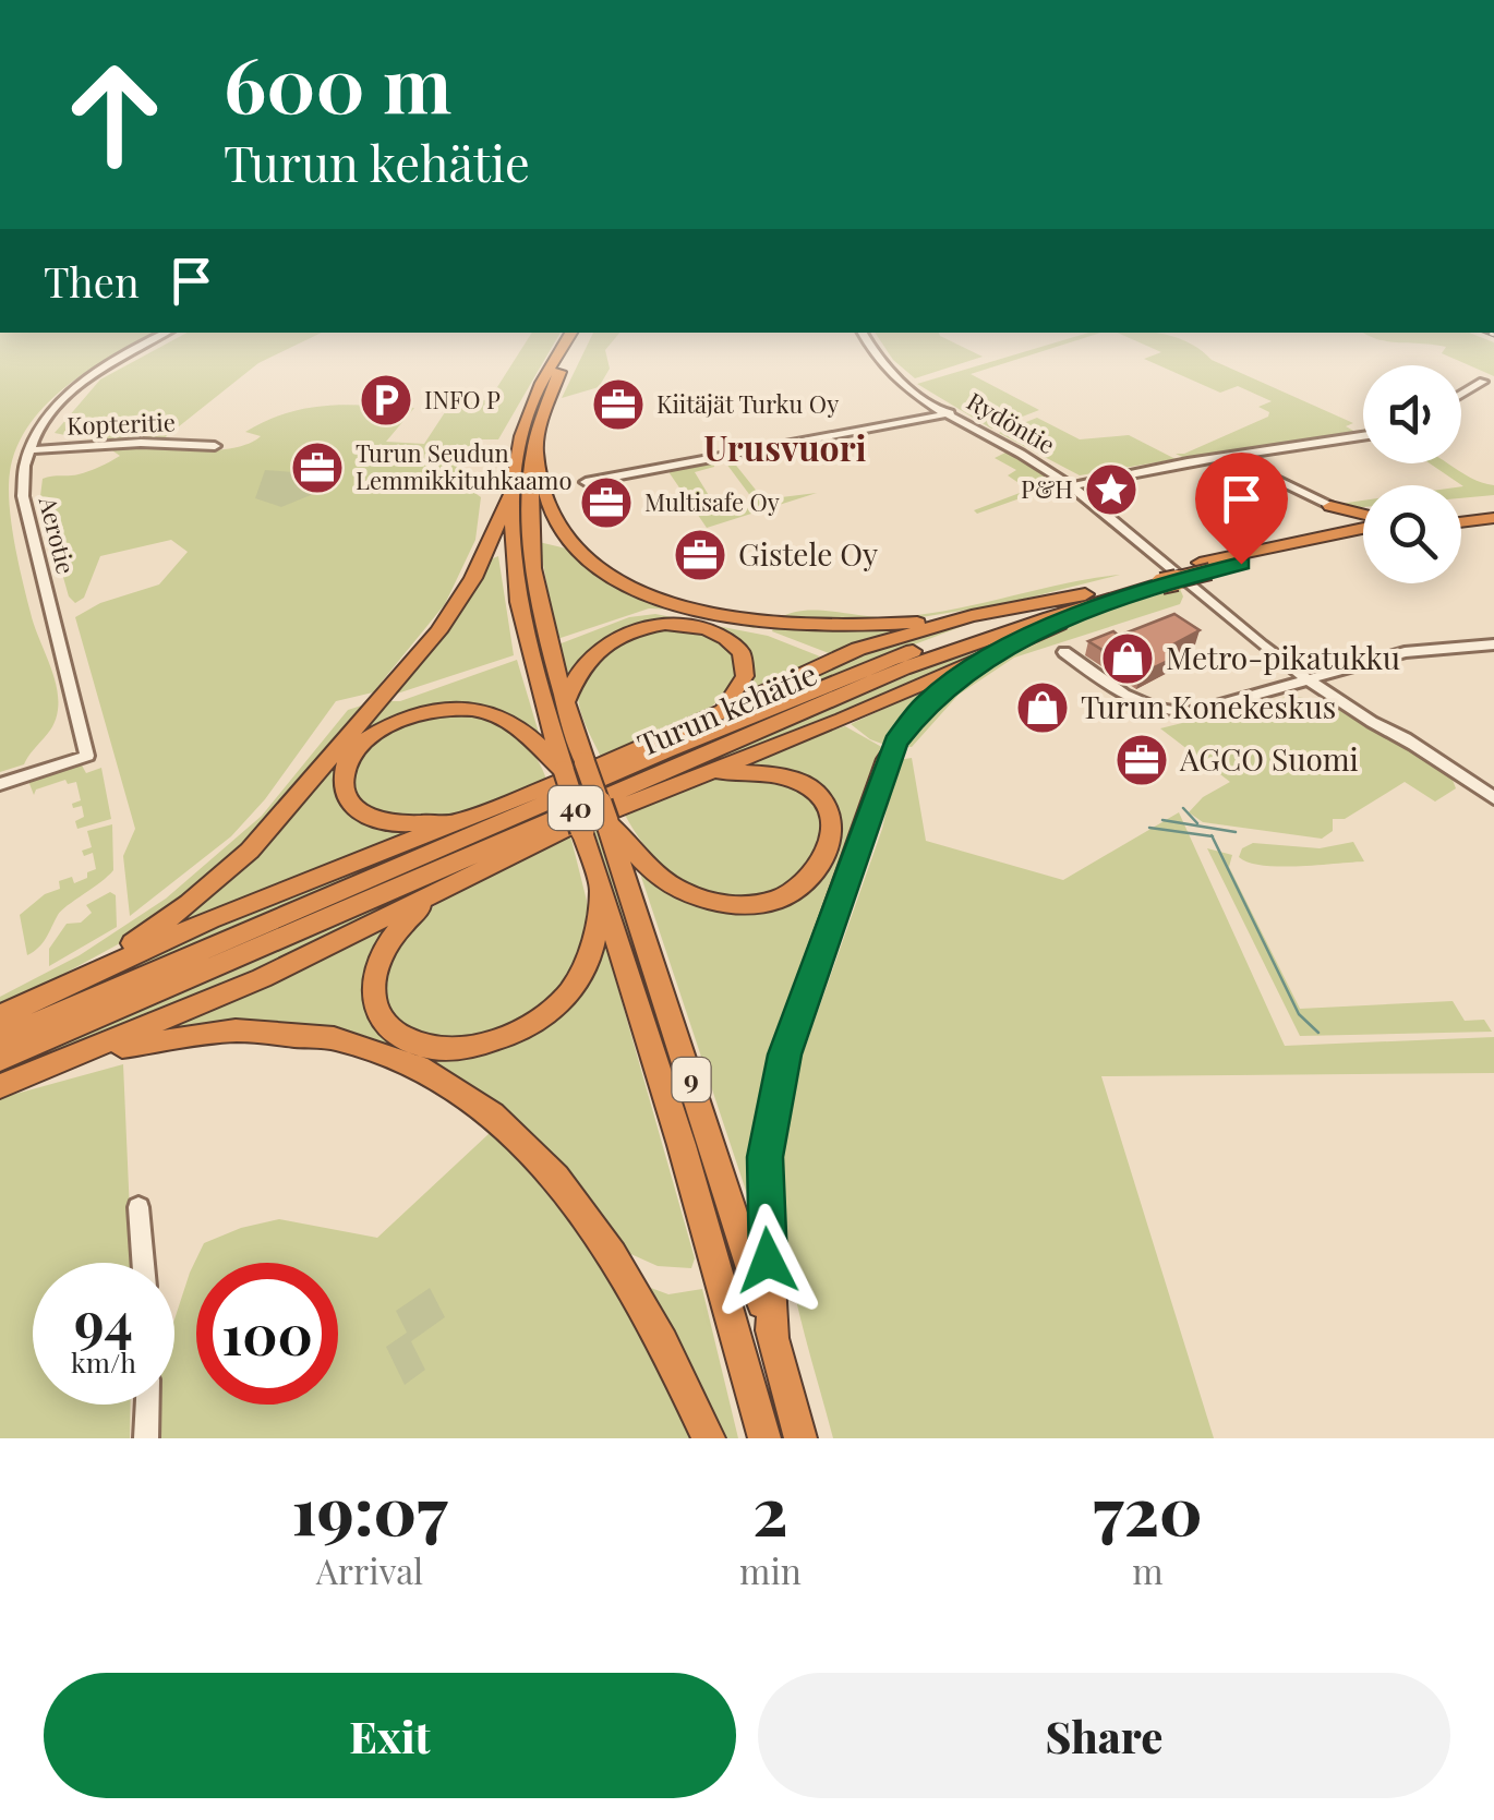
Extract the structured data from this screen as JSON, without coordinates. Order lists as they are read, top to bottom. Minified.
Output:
{"streets":{"highway":["Turun kehätie","40","9"],"street":["Rydöntie","Kopteritie","Aerotie"]},"crossings":[["Kopteritie","Aerotie"]],"districts":["Urusvuori"],"places":{"parking":["INFO P"],"office":["Kiitäjät Turku Oy","Turun Seudun Lemmikkituhkaamo","Multisafe Oy","Gistele Oy","AGCO Suomi"],"place":["P&H"],"shop":["Metro-pikatukku","Turun Konekeskus"]},"page":{"turn":["600 m","Turun kehätie"],"then":"Then","speed":"94 km/h","limit":"100","eta":["19:07","Arrival","2","min","720","m"],"buttons":["Exit","Share"]}}
